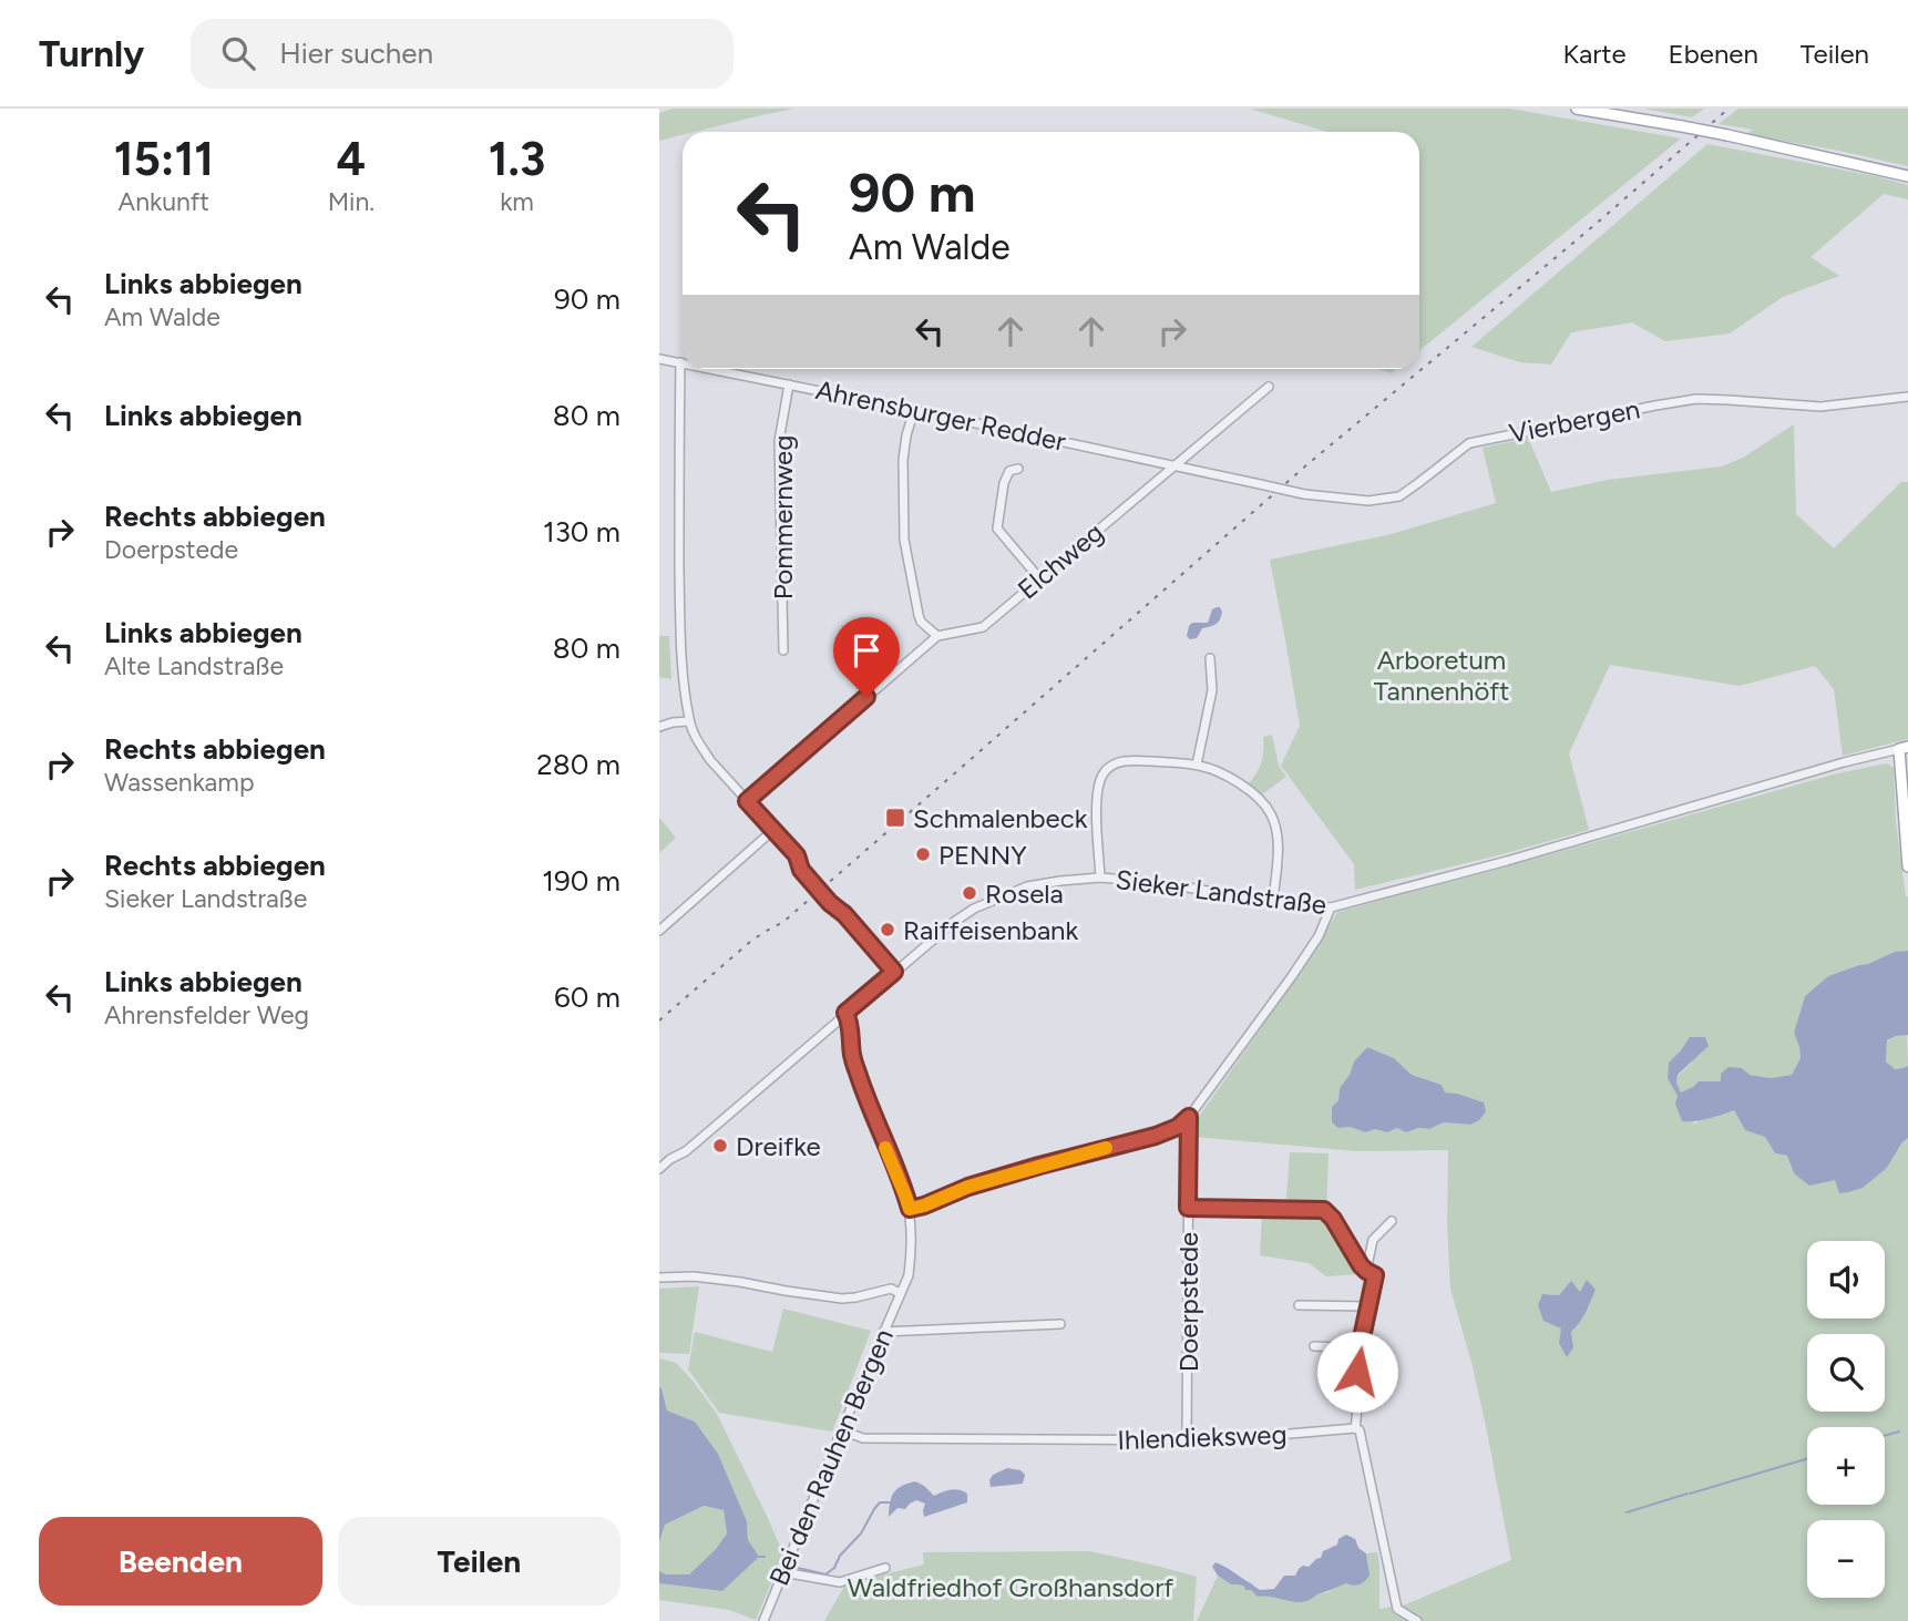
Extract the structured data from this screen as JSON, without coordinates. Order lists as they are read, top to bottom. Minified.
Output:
{"streets":{"street":["Ahrensburger Redder","Vierbergen","Pommernweg","Elchweg","Sieker Landstraße","Doerpstede","Ihlendieksweg","Bei den Rauhen Bergen"]},"crossings":[["Ahrensburger Redder","Vierbergen"],["Ahrensburger Redder","Pommernweg"],["Ahrensburger Redder","Elchweg"],["Sieker Landstraße","Bei den Rauhen Bergen"],["Doerpstede","Ihlendieksweg"],["Ihlendieksweg","Bei den Rauhen Bergen"]],"parks":["Arboretum Tannenhöft","Waldfriedhof Großhansdorf"],"places":{"transit":["Schmalenbeck"],"other":["PENNY","Rosela","Raiffeisenbank","Dreifke"]},"page":{"header":"Turnly","search":"Hier suchen","nav":["Karte","Ebenen","Teilen"],"eta":["15:11","Ankunft","4","Min.","1.3","km"],"turn":["90 m","Am Walde"],"list":[{"name":"Links abbiegen","note":"Am Walde","value":"90 m"},{"name":"Links abbiegen","value":"80 m"},{"name":"Rechts abbiegen","note":"Doerpstede","value":"130 m"},{"name":"Links abbiegen","note":"Alte Landstraße","value":"80 m"},{"name":"Rechts abbiegen","note":"Wassenkamp","value":"280 m"},{"name":"Rechts abbiegen","note":"Sieker Landstraße","value":"190 m"},{"name":"Links abbiegen","note":"Ahrensfelder Weg","value":"60 m"}],"map_buttons":["+","−"],"buttons":["Beenden","Teilen"]}}
